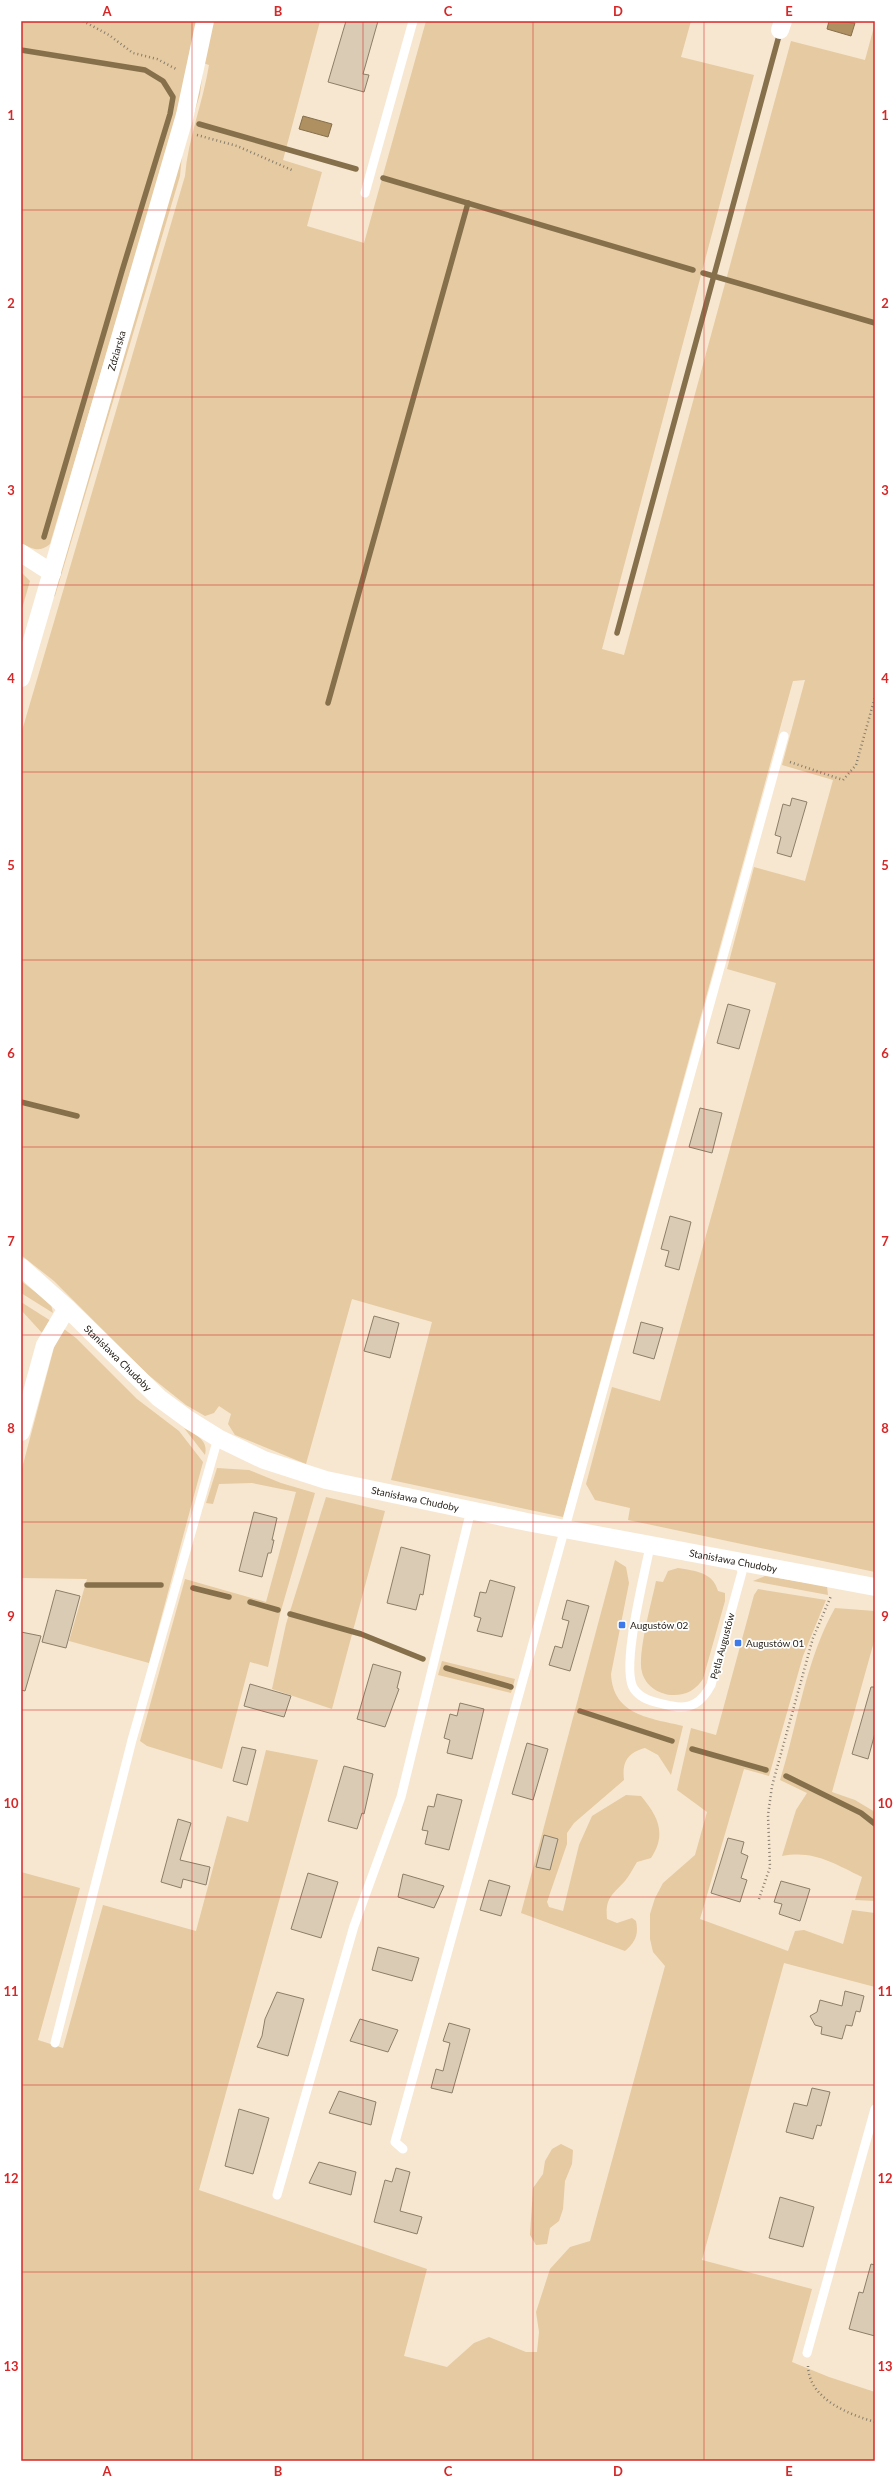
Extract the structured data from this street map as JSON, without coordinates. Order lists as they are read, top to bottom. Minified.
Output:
{"streets":{"street":["Zdziarska","Stanisława Chudoby"],"lane":["Pętla Augustów"]},"crossings":[["Stanisława Chudoby","Pętla Augustów"]],"places":{"transit":["Augustów 02","Augustów 01"]},"grid":{"columns":["A","B","C","D","E"],"rows":["1","2","3","4","5","6","7","8","9","10","11","12","13"]}}
